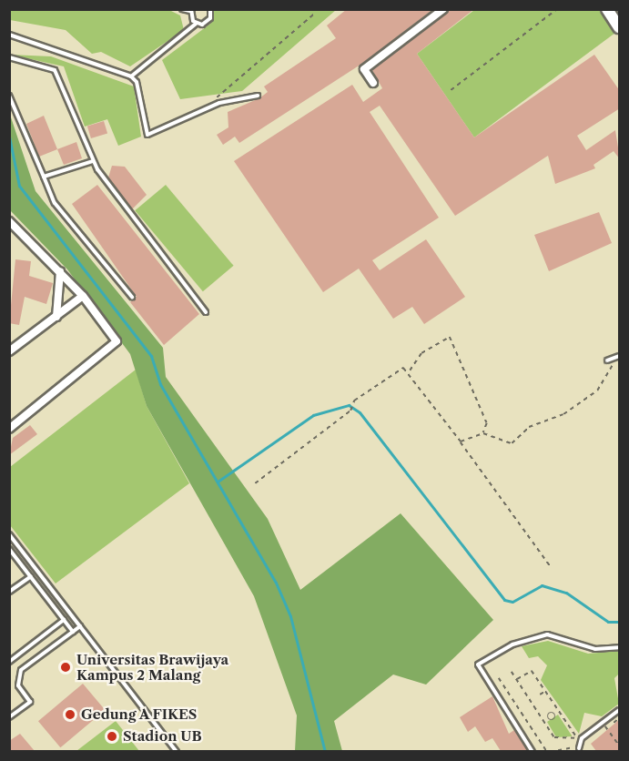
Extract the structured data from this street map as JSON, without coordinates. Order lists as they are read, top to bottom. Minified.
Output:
{"places":["Universitas Brawijaya Kampus 2 Malang","Gedung A FIKES","Stadion UB"]}
